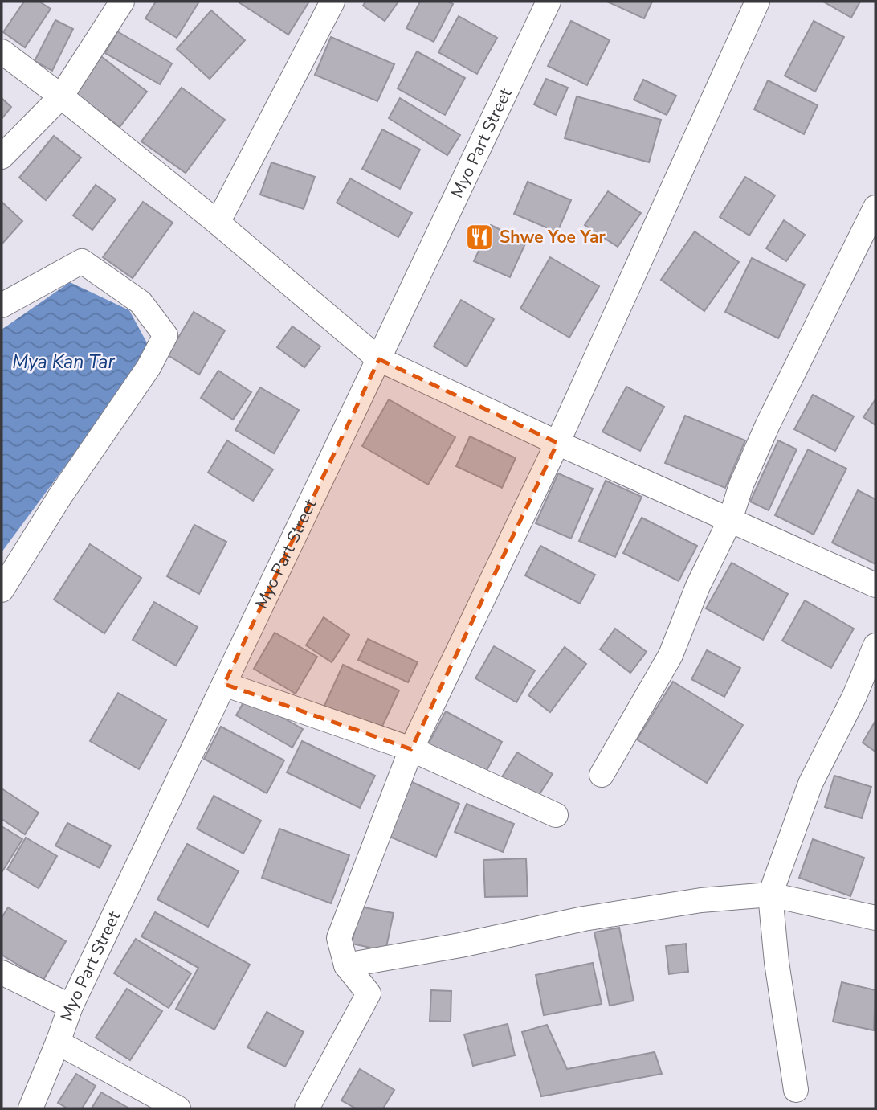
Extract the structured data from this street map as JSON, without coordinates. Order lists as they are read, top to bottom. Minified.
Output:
{"streets":{"street":["Myo Part Street"]},"water":["Mya Kan Tar"],"places":{"restaurant":["Shwe Yoe Yar"]}}
